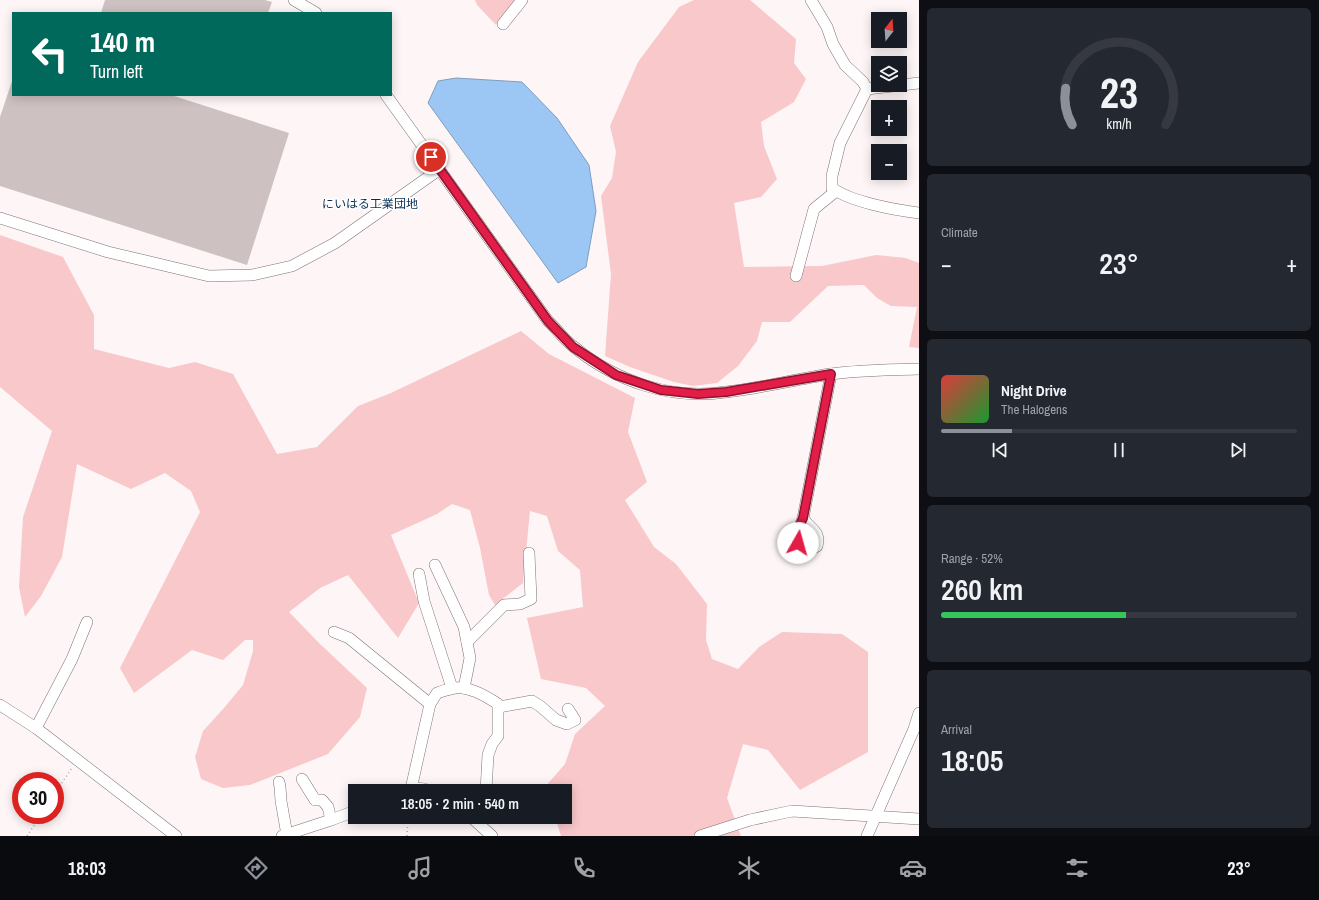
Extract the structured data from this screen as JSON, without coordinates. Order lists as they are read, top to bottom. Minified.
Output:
{"districts":["にいはる工業団地"],"north":"top","page":{"map_buttons":["+","−"],"turn":["140 m","Turn left"],"tile":["Climate",["Range · 52%","260 km"],["Arrival","18:05"]],"heat":["−","23°","+"],"song":["Night Drive","The Halogens"],"limit":"30","trip":"18:05 · 2 min · 540 m","tabs":["18:03","23°"],"gauge":["23","km/h"]}}
